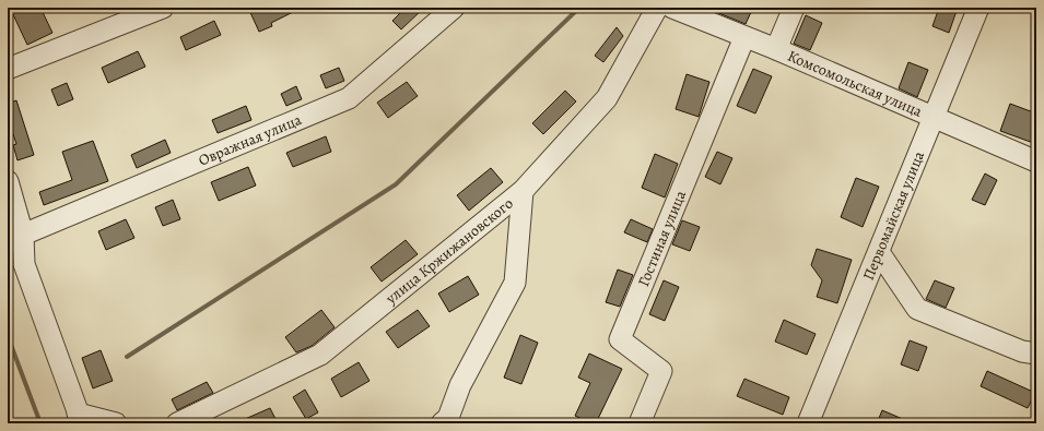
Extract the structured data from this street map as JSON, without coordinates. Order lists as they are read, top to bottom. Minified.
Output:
{"streets":{"street":["Комсомольская улица","Овражная улица","Первомайская улица","Гостиная улица","улица Кржижановского"]},"crossings":[["Комсомольская улица","Первомайская улица"],["Комсомольская улица","Гостиная улица"]]}
